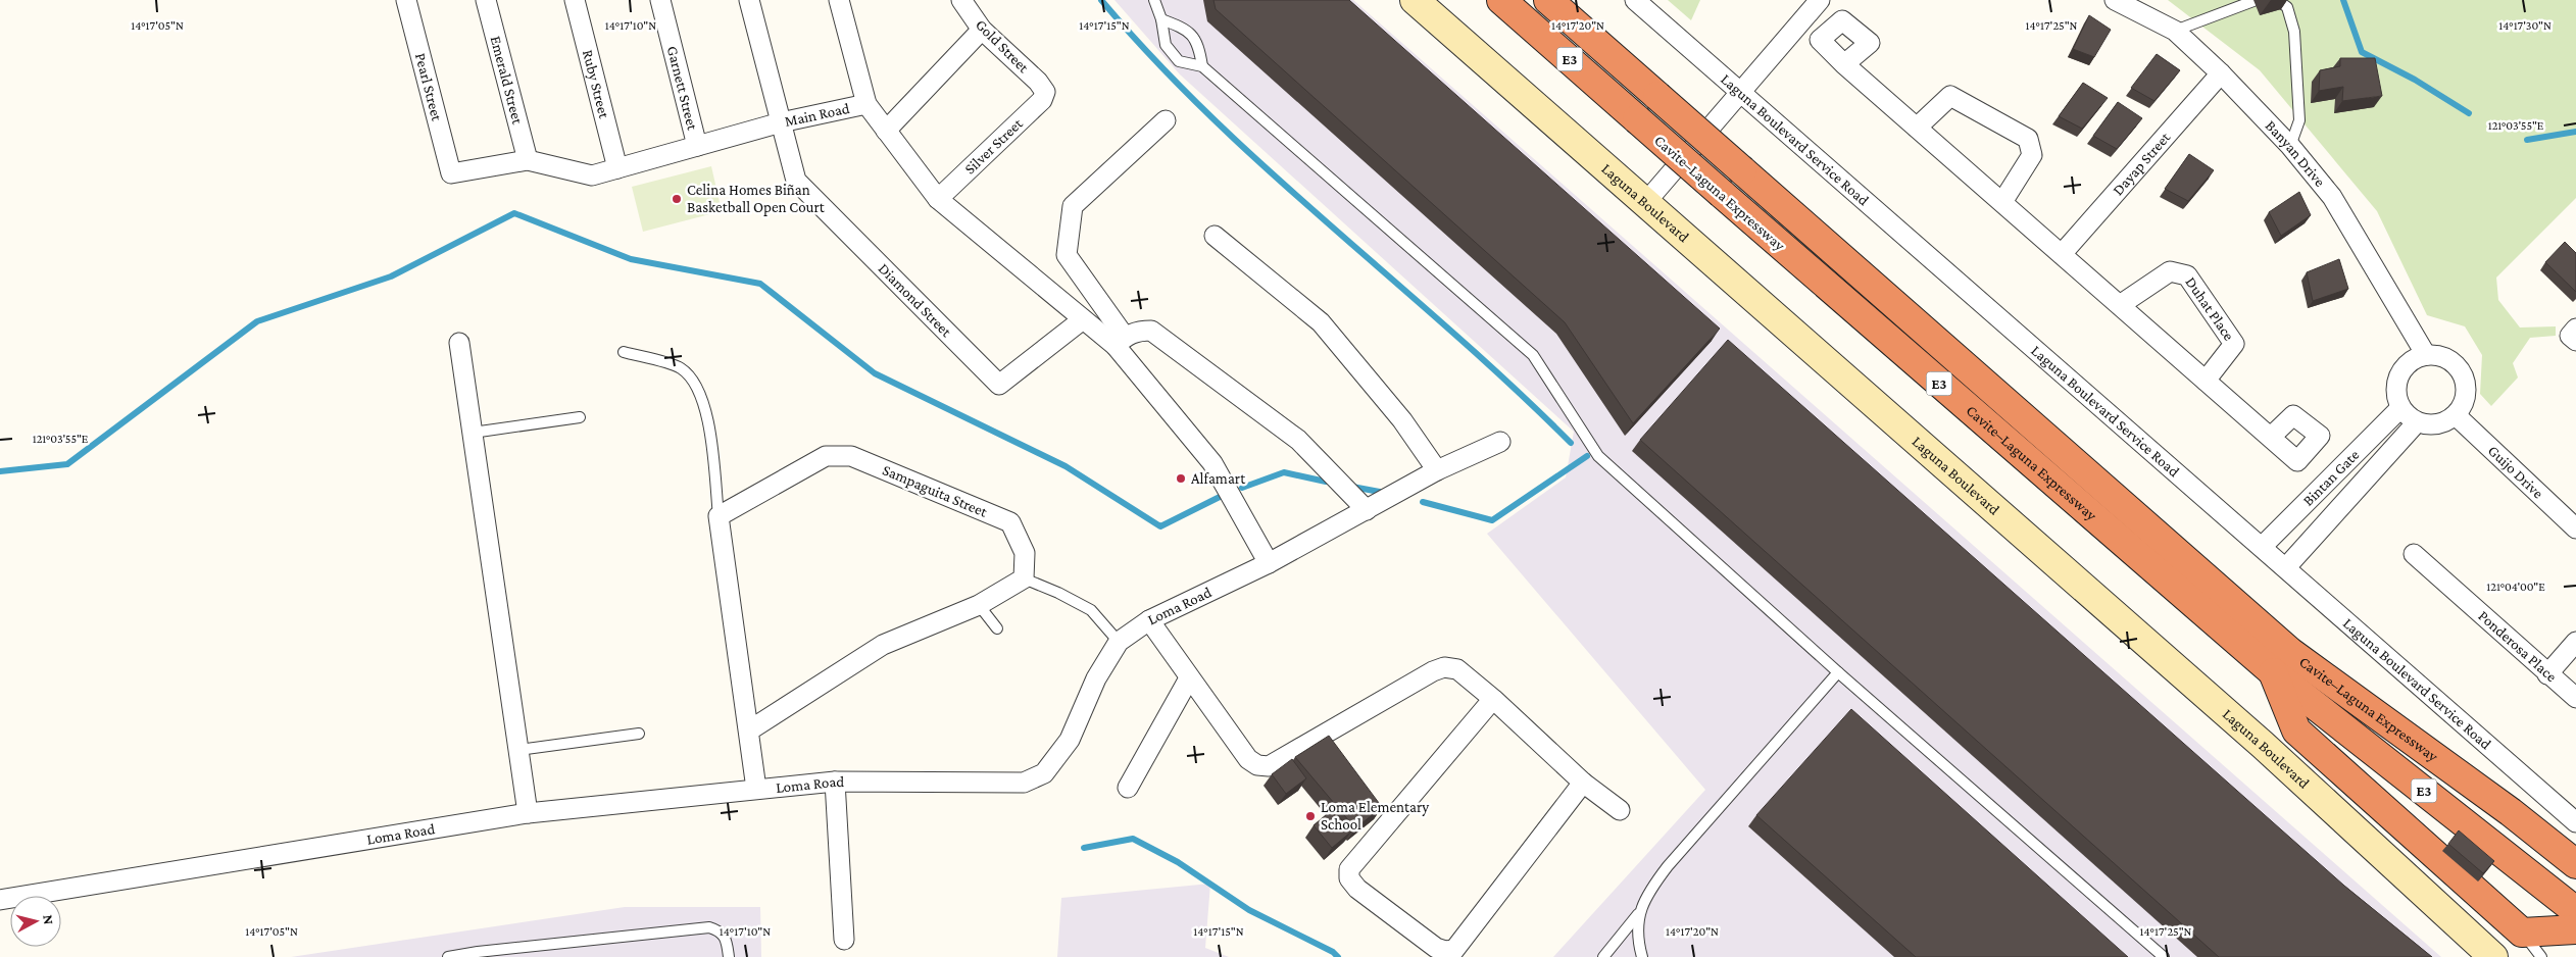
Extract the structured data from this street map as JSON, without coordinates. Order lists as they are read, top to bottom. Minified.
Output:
{"streets":{"highway":["E3","Cavite–Laguna Expressway"],"main road":["Laguna Boulevard"],"street":["Gold Street","Emerald Street","Ruby Street","Pearl Street","Garnett Street","Main Road","Laguna Boulevard Service Road","Silver Street","Banyan Drive","Dayap Street","Diamond Street","Duhat Place","Guijo Drive","Bintan Gate","Sampaguita Street","Loma Road","Ponderosa Place"]},"crossings":[["Gold Street","Silver Street"],["Emerald Street","Main Road"],["Ruby Street","Main Road"],["Pearl Street","Main Road"],["Garnett Street","Main Road"],["Main Road","Silver Street"],["Main Road","Diamond Street"],["Laguna Boulevard Service Road","Bintan Gate"],["Banyan Drive","Dayap Street"],["Banyan Drive","Guijo Drive"],["Banyan Drive","Bintan Gate"],["Guijo Drive","Bintan Gate"]],"places":["Celina Homes Biñan Basketball Open Court","Alfamart","Loma Elementary School"],"north":"right","coordinates":["14°17'05\"N","14°17'10\"N","14°17'15\"N","14°17'20\"N","14°17'25\"N","14°17'30\"N","121°03'55\"E","121°04'00\"E"]}
